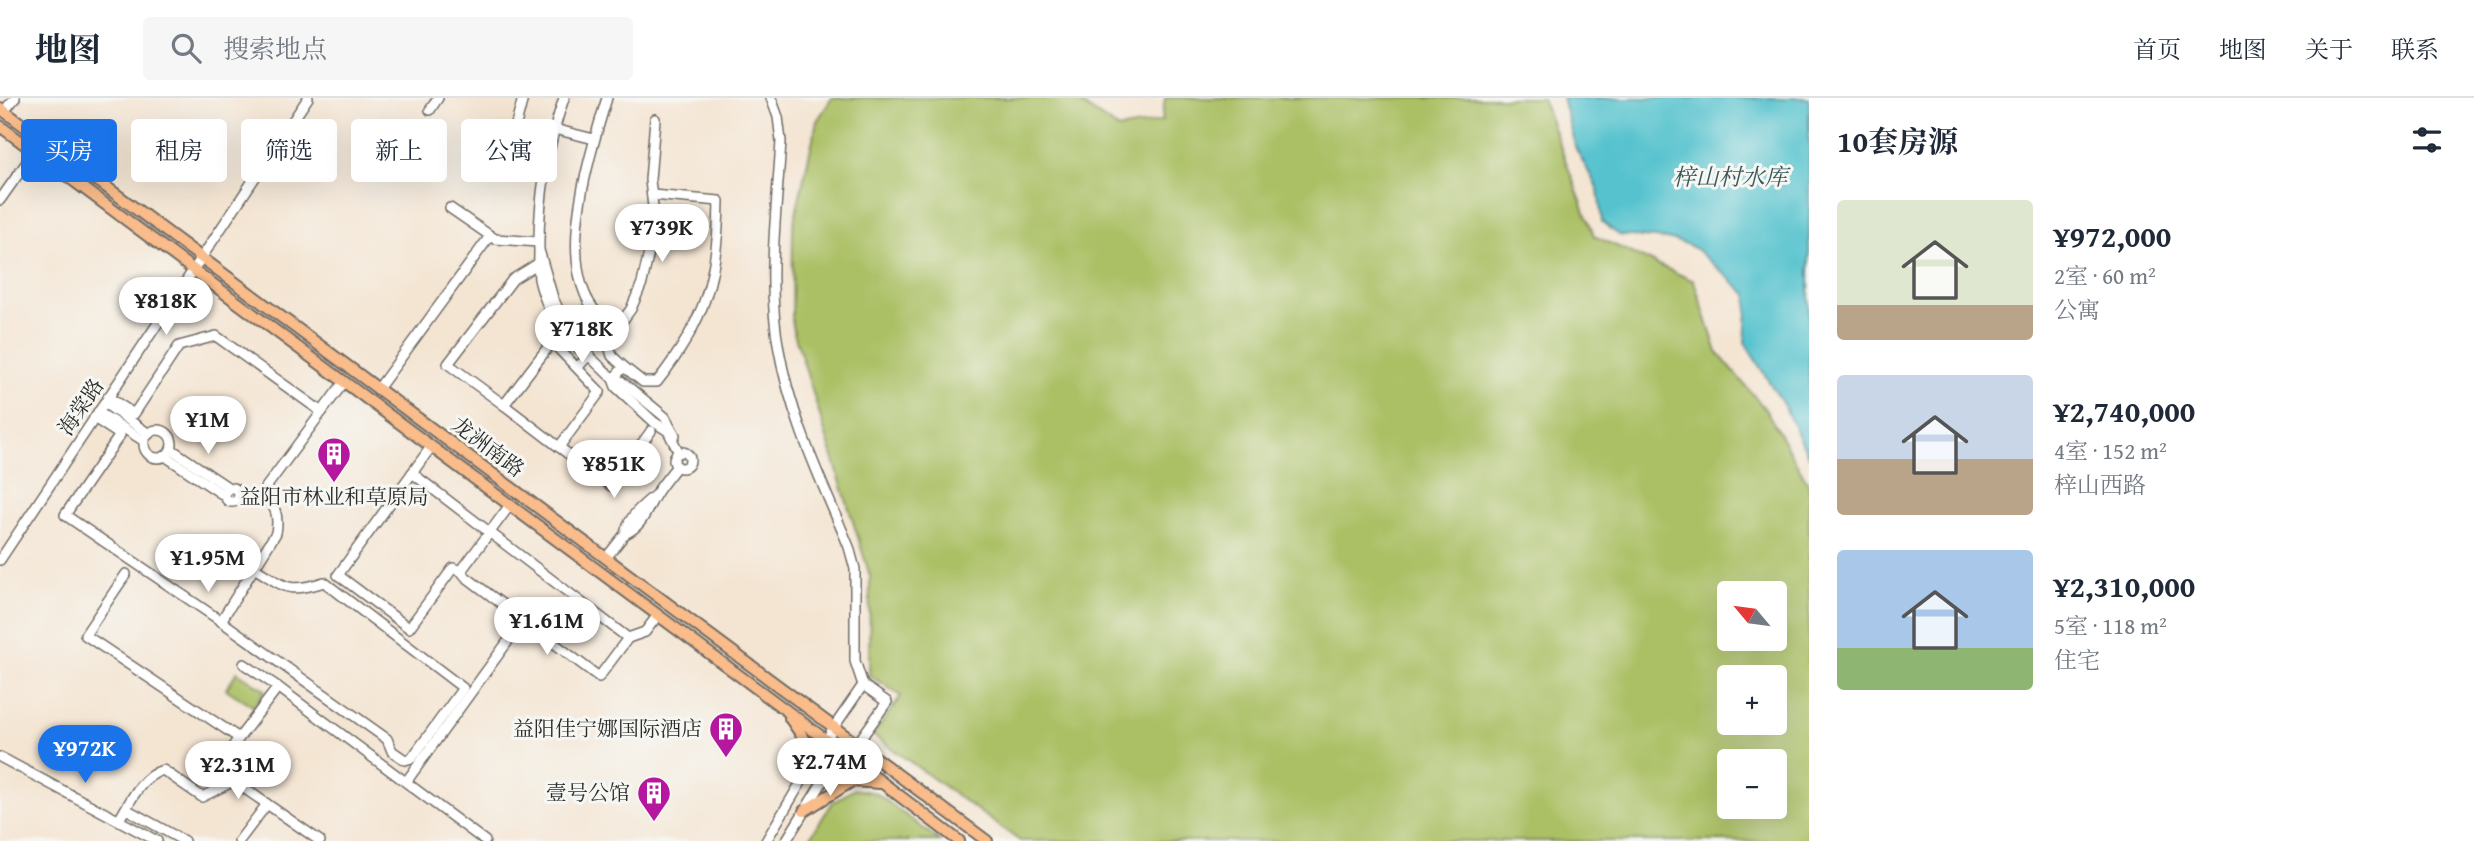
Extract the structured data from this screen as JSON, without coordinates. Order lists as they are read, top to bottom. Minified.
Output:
{"streets":{"main road":["龙洲南路"],"street":["海棠路"]},"crossings":[["海棠路","龙洲南路"]],"water":["梓山村水库"],"places":{"building":["益阳市林业和草原局","益阳佳宁娜国际酒店","壹号公馆"]},"north":"top left","page":{"header":"地图","search":"搜索地点","nav":["首页","地图","关于","联系"],"heading":"10套房源","chip":["买房","租房","筛选","新上","公寓"],"list":[{"name":"¥972,000","note":"2室 · 60 m² · 公寓"},{"name":"¥2,740,000","note":"4室 · 152 m² · 梓山西路"},{"name":"¥2,310,000","note":"5室 · 118 m² · 住宅"}],"price":["¥739K","¥818K","¥718K","¥1M","¥851K","¥1.95M","¥1.61M","¥972K","¥2.74M","¥2.31M"],"map_buttons":["+","−"]}}
